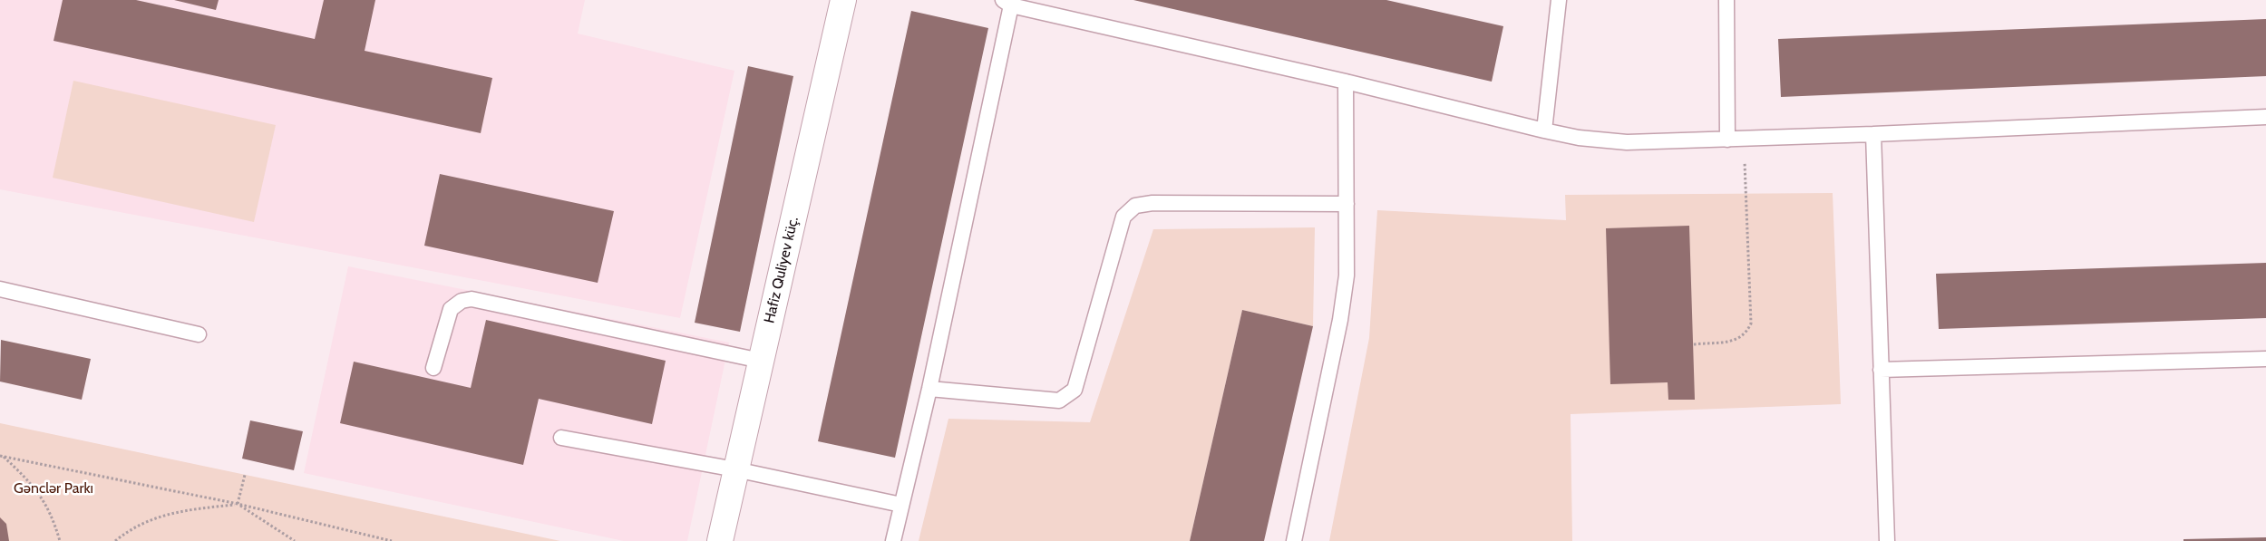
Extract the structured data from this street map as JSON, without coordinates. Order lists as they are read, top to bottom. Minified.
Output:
{"streets":{"street":["Hafiz Quliyev küç."]},"parks":["Gənclər Parkı"]}
